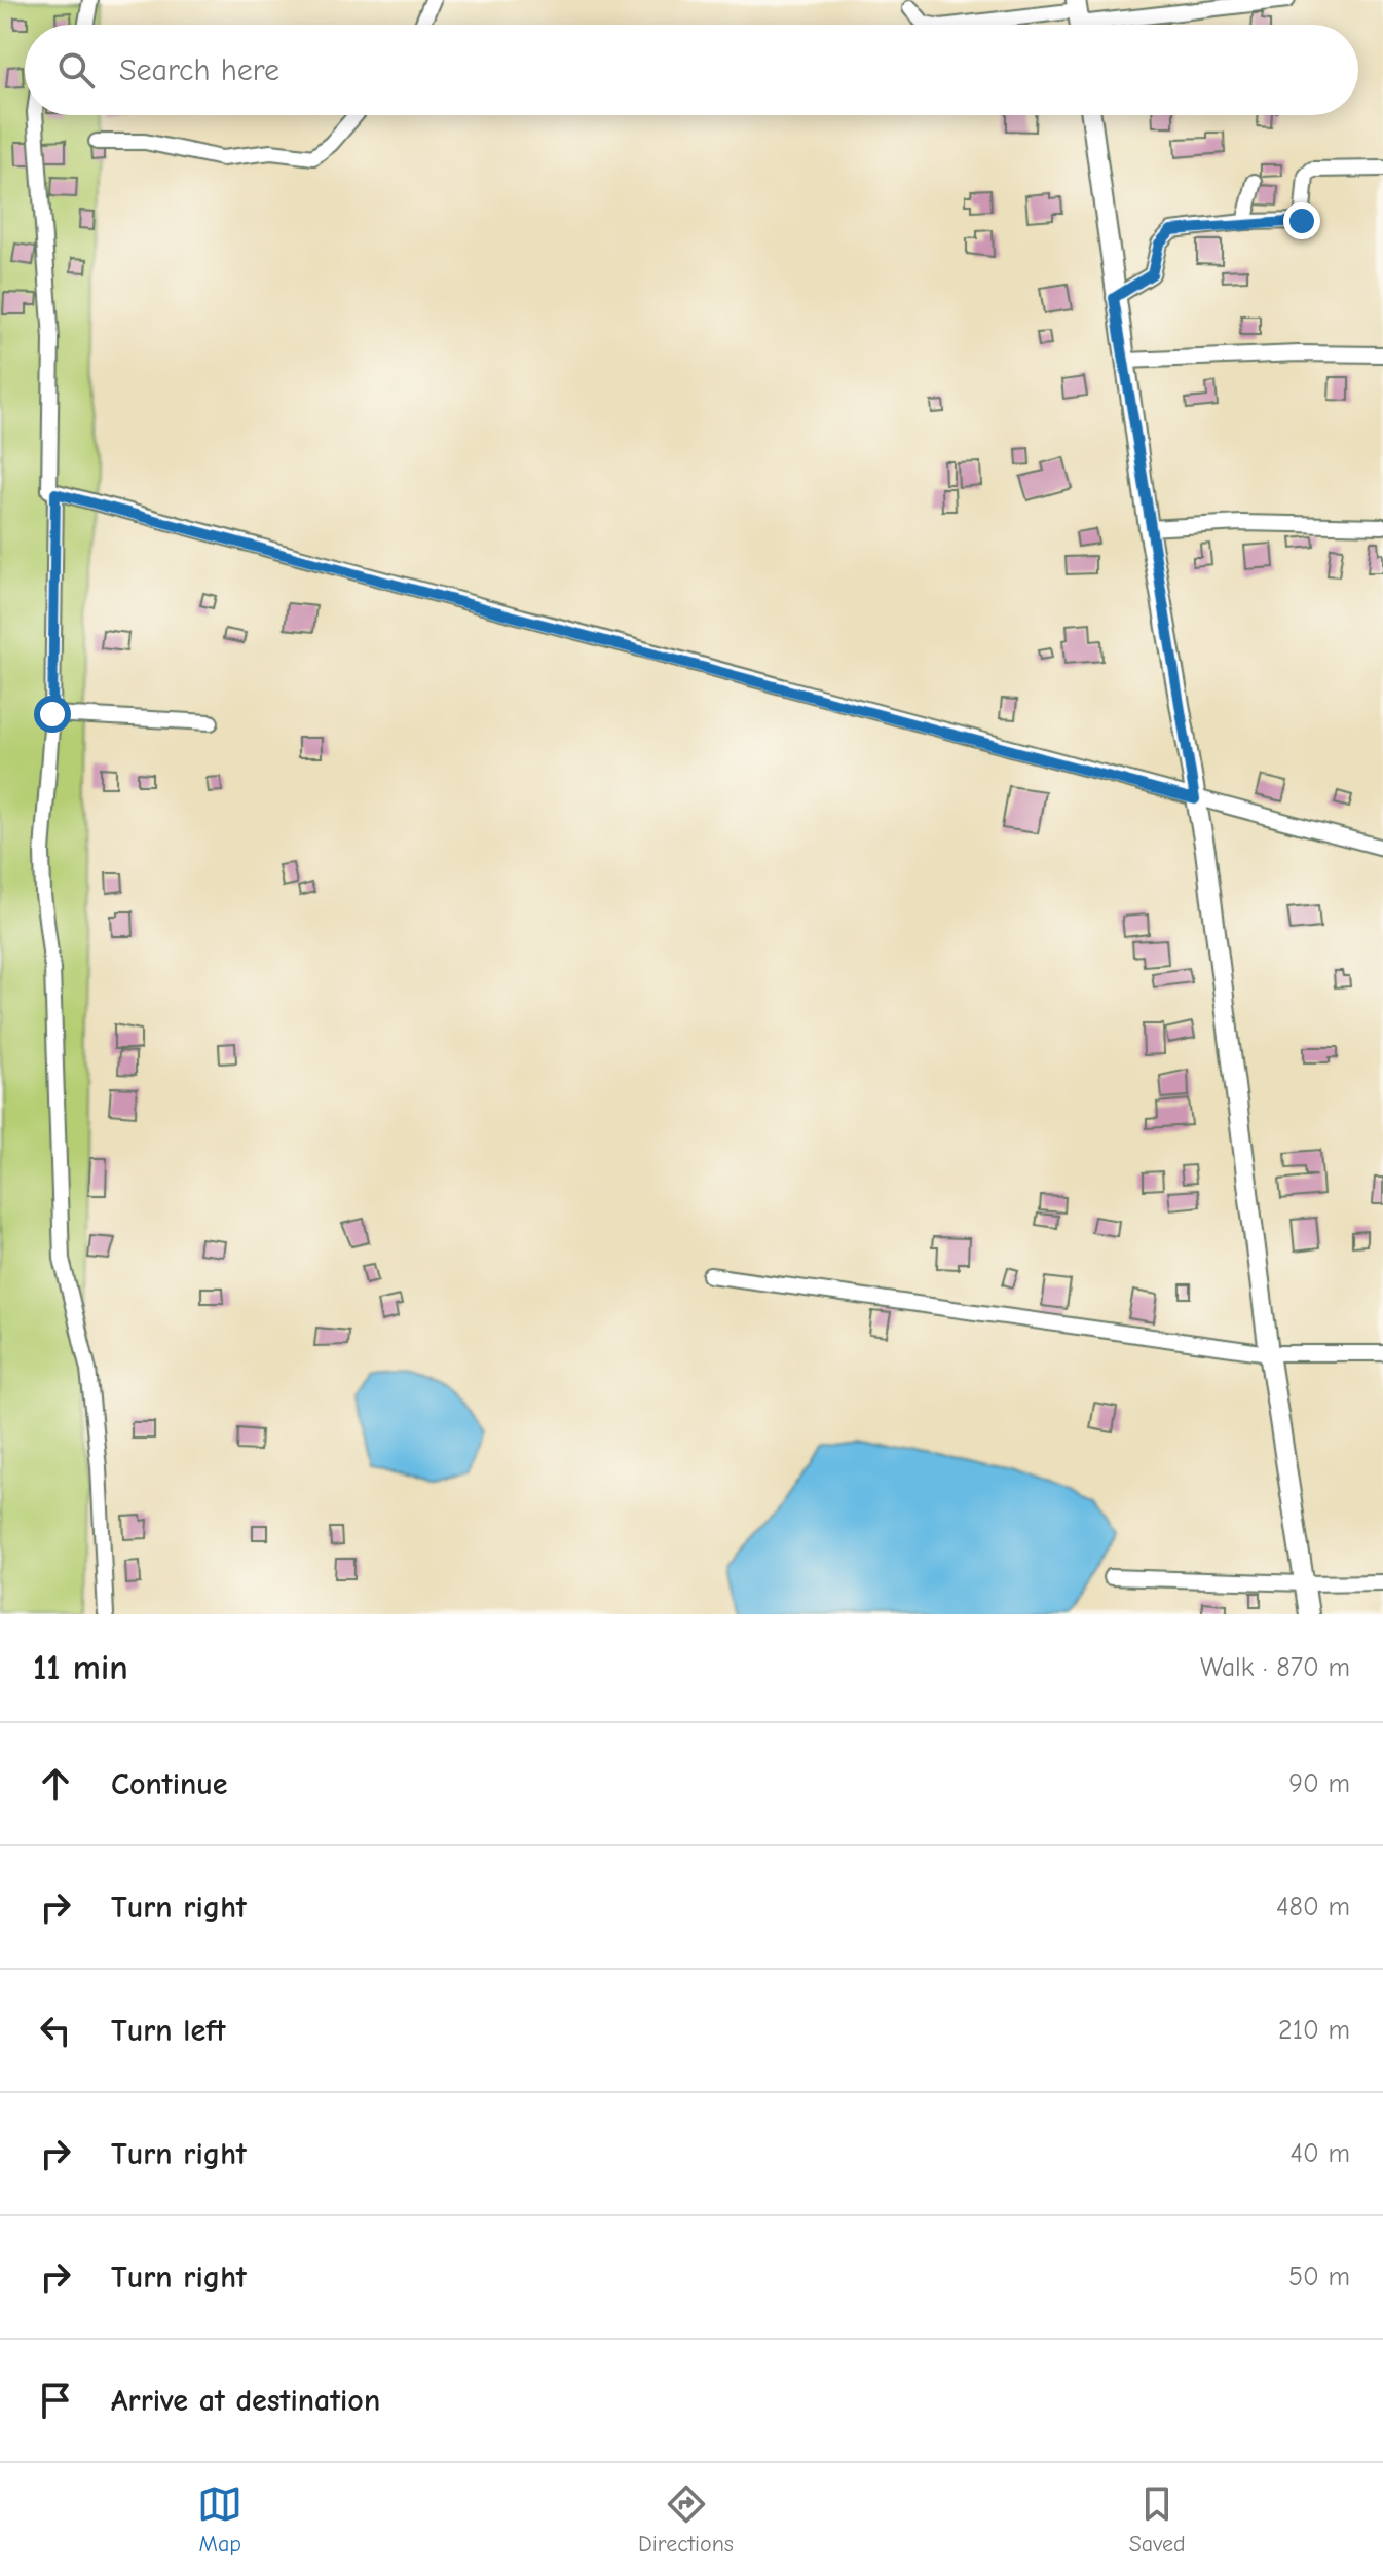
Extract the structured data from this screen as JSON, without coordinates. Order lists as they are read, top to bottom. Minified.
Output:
{"page":{"search":"Search here","heading":["11 min","Walk · 870 m"],"list":[["Continue","90 m"],["Turn right","480 m"],["Turn left","210 m"],["Turn right","40 m"],["Turn right","50 m"],"Arrive at destination"],"nav":["Map","Directions","Saved"]}}
